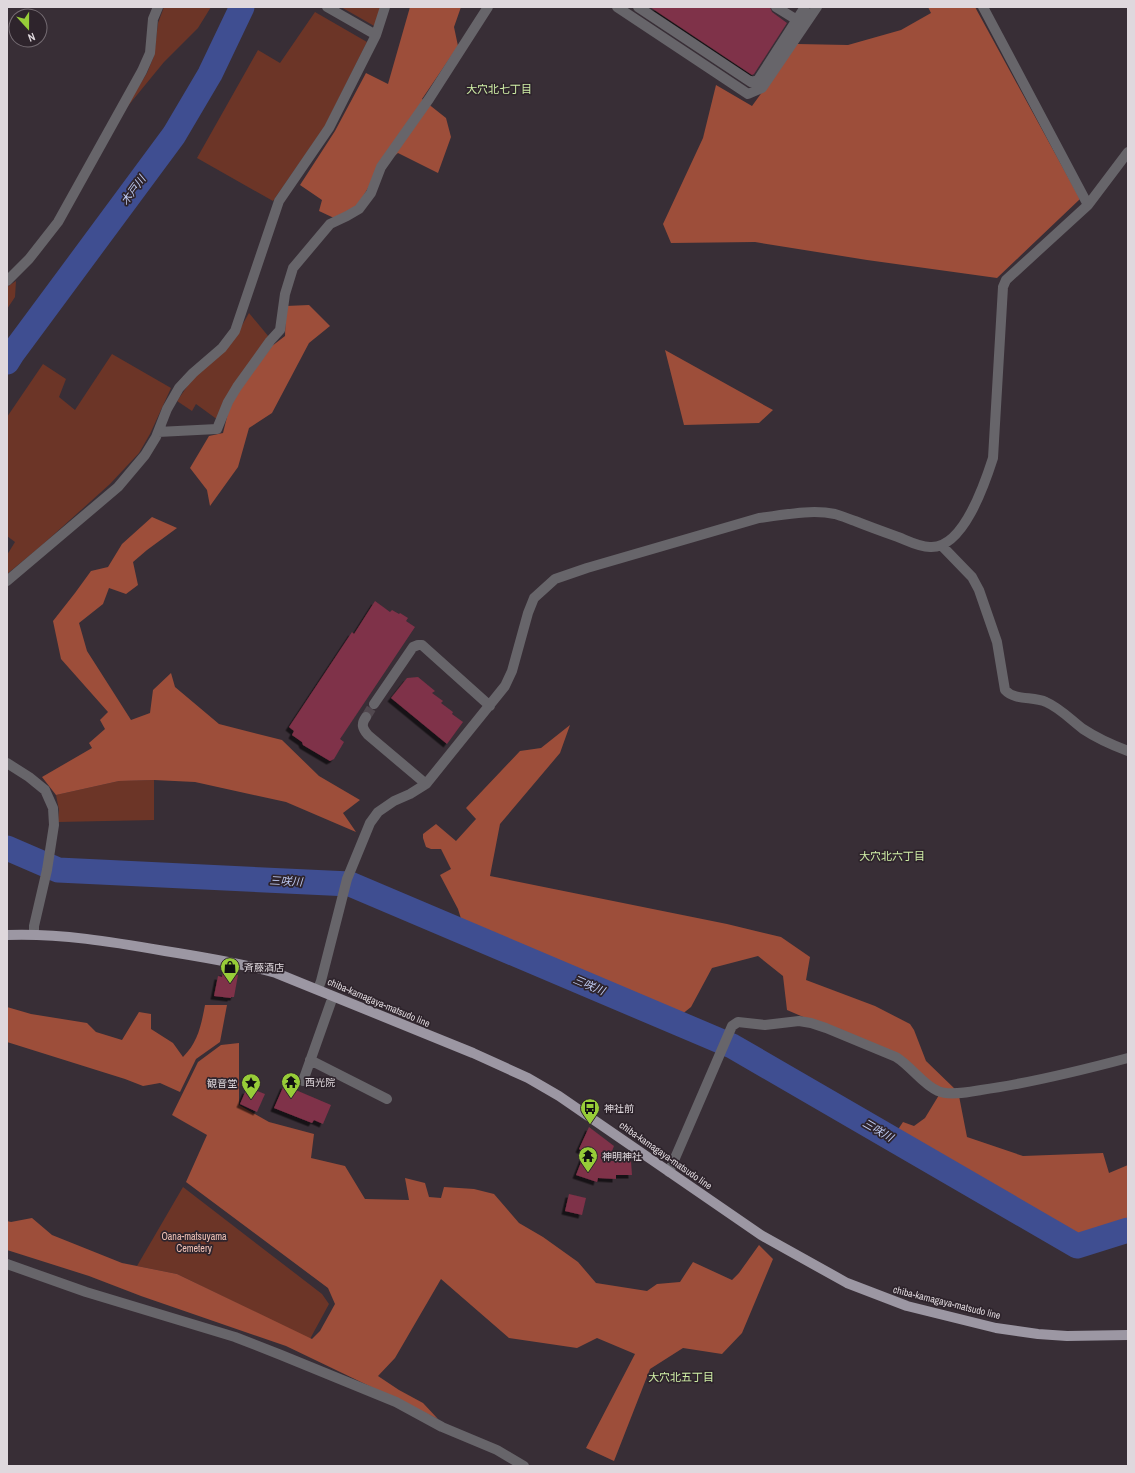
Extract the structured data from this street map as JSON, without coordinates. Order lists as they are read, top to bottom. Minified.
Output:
{"streets":{"main road":["chiba-kamagaya-matsudo line"]},"districts":["大穴北七丁目","大穴北六丁目","大穴北五丁目"],"water":["木戸川","三咲川"],"parks":["Oana-matsuyama Cemetery"],"places":{"shop":["斉藤酒店"],"temple":["西光院","神明神社"],"place":["観音堂"],"bus stop":["神社前"]},"north":"bottom"}
